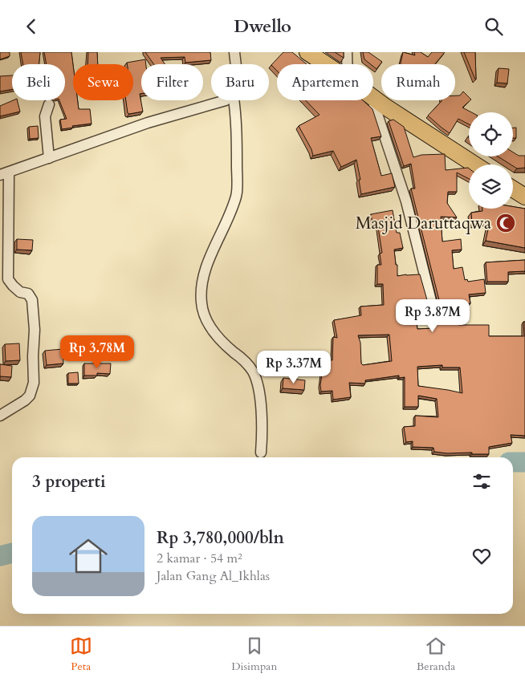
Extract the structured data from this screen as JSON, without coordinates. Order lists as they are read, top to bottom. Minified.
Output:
{"places":{"mosque":["Masjid Daruttaqwa"]},"page":{"header":"Dwello","chip":["Beli","Sewa","Filter","Baru","Apartemen","Rumah"],"price":["Rp 3.87M","Rp 3.78M","Rp 3.37M"],"heading":"3 properti","list":[{"name":"Rp 3,780,000/bln","note":"2 kamar · 54 m² · Jalan Gang Al_Ikhlas"}],"tabs":["Peta","Disimpan","Beranda"]}}
